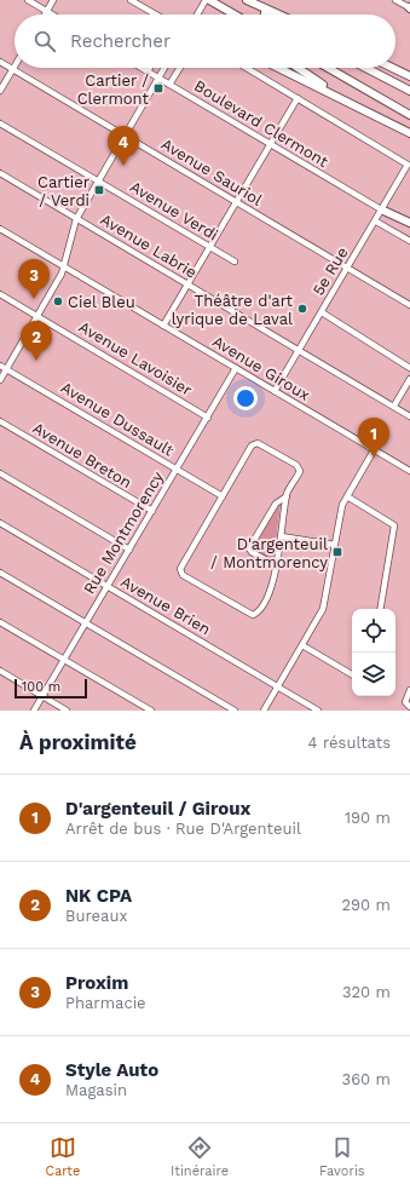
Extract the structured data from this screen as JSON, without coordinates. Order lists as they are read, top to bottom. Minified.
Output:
{"streets":{"street":["Boulevard Clermont","Avenue Sauriol","Avenue Verdi","Avenue Labrie","5e Rue","Avenue Lavoisier","Avenue Giroux","Avenue Dussault","Avenue Breton","Rue Montmorency","Avenue Brien"]},"crossings":[["Boulevard Clermont","5e Rue"],["Avenue Sauriol","5e Rue"],["Avenue Labrie","5e Rue"],["5e Rue","Avenue Giroux"],["Avenue Lavoisier","Rue Montmorency"],["Avenue Giroux","Rue Montmorency"],["Avenue Dussault","Rue Montmorency"],["Avenue Breton","Rue Montmorency"],["Rue Montmorency","Avenue Brien"]],"places":{"transit":["Cartier / Clermont","Cartier / Verdi","D'argenteuil / Montmorency"],"other":["Ciel Bleu","Théâtre d'art lyrique de Laval"]},"scale_bar":"100 m","page":{"search":"Rechercher","pins":["4","3","2","1"],"scale":"100 m","heading":["À proximité","4 résultats"],"list":[{"mark":"1","name":"D'argenteuil / Giroux","note":"Arrêt de bus · Rue D'Argenteuil","value":"190 m"},{"mark":"2","name":"NK CPA","note":"Bureaux","value":"290 m"},{"mark":"3","name":"Proxim","note":"Pharmacie","value":"320 m"},{"mark":"4","name":"Style Auto","note":"Magasin","value":"360 m"}],"nav":["Carte","Itinéraire","Favoris"]}}
